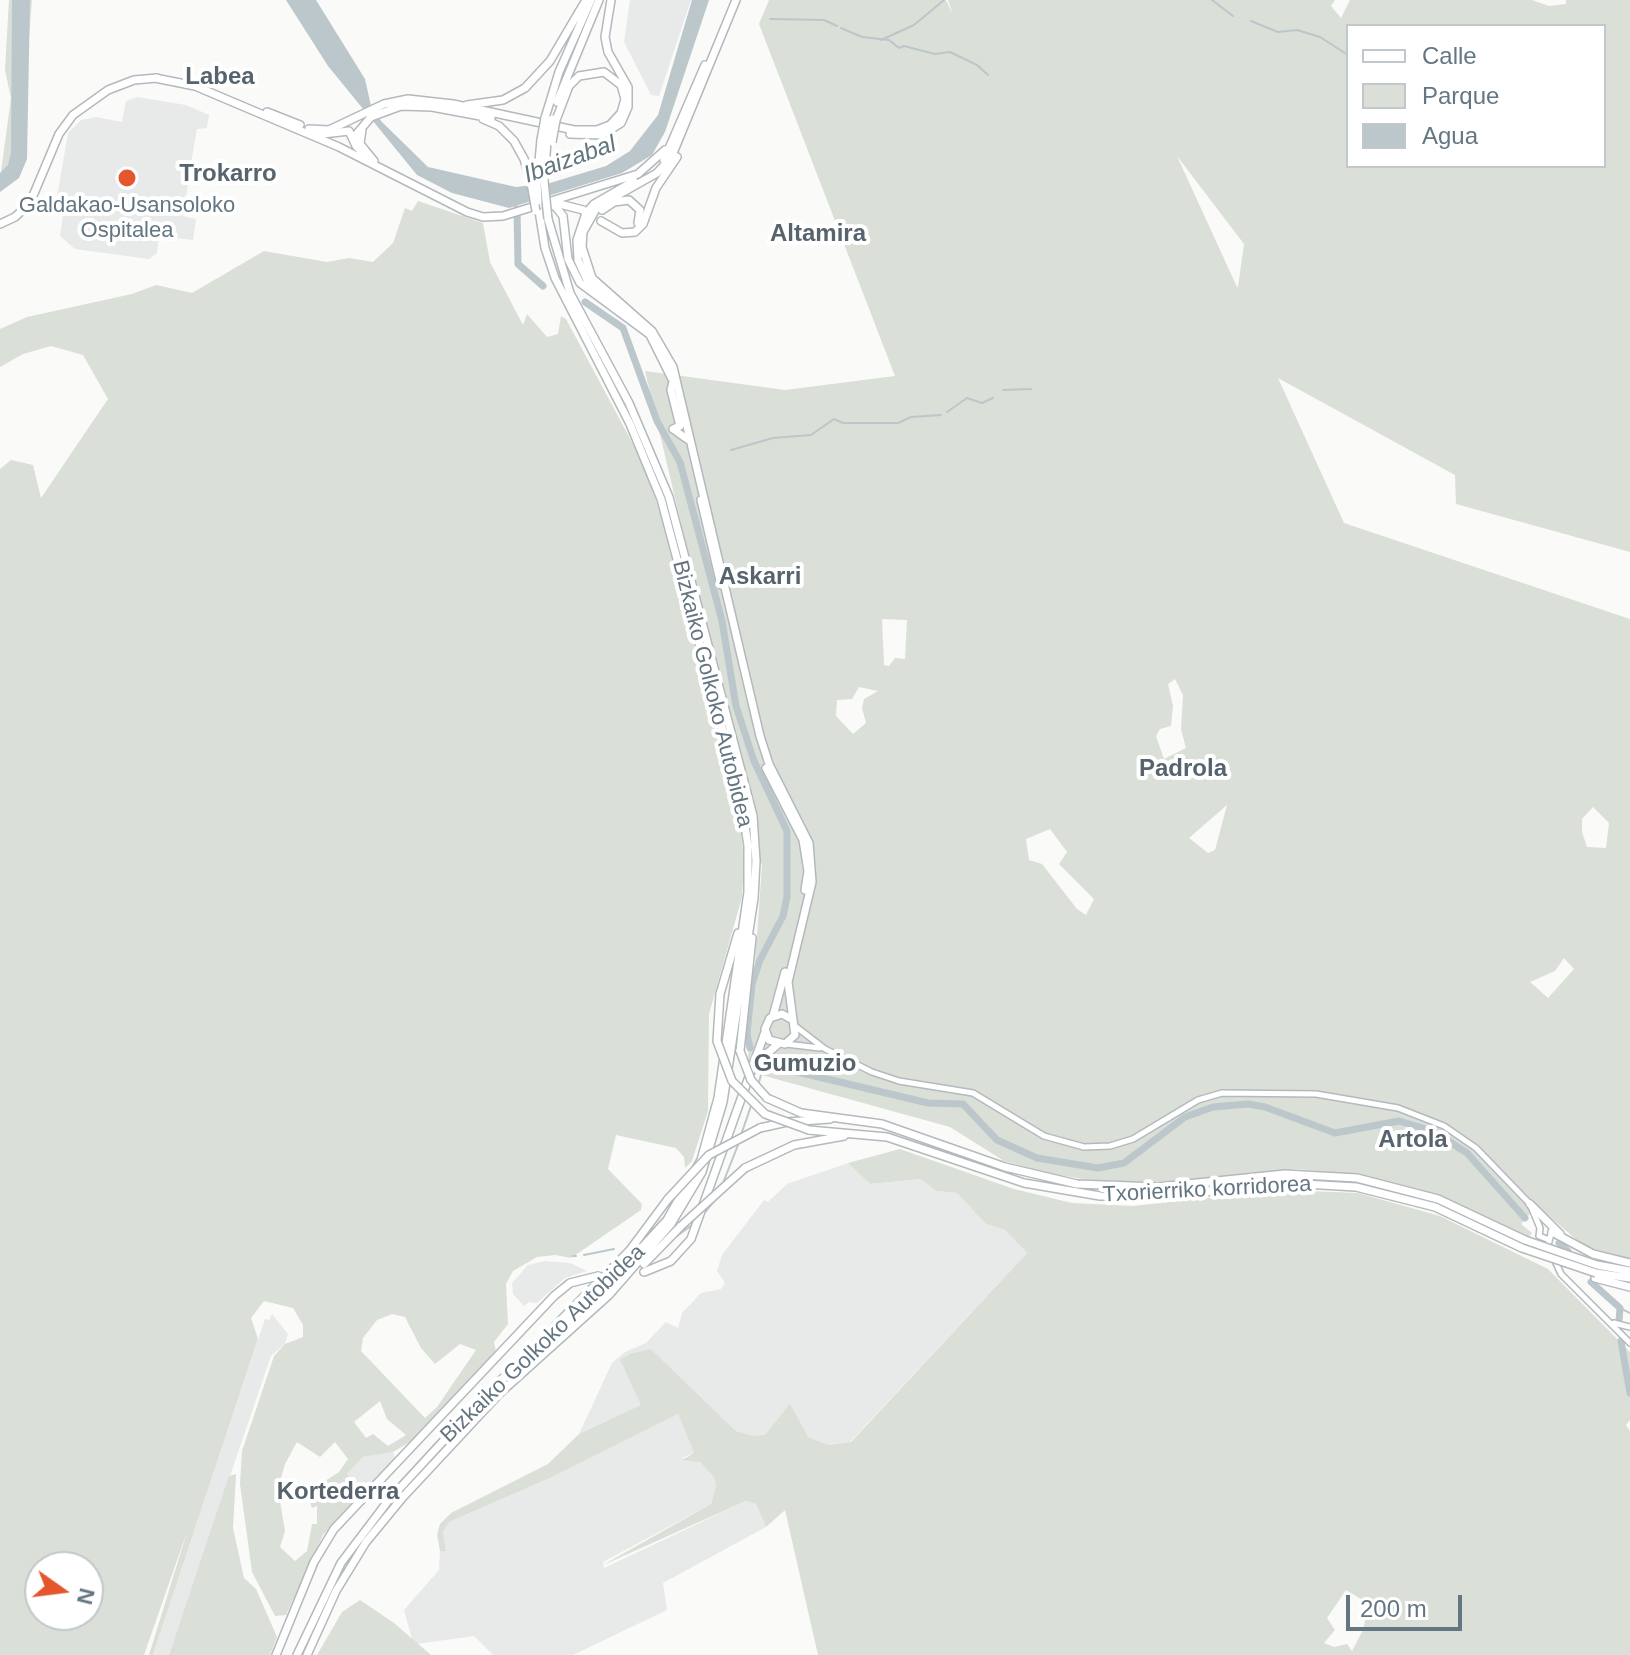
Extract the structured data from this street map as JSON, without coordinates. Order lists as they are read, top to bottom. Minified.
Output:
{"streets":{"highway":["Bizkaiko Golkoko Autobidea","Txorierriko korridorea"]},"districts":["Labea","Trokarro","Altamira","Askarri","Padrola","Gumuzio","Artola","Kortederra"],"water":["Ibaizabal"],"places":["Galdakao-Usansoloko Ospitalea"],"legend":["Calle","Parque","Agua"],"scale_bar":"200 m","north":"right"}
